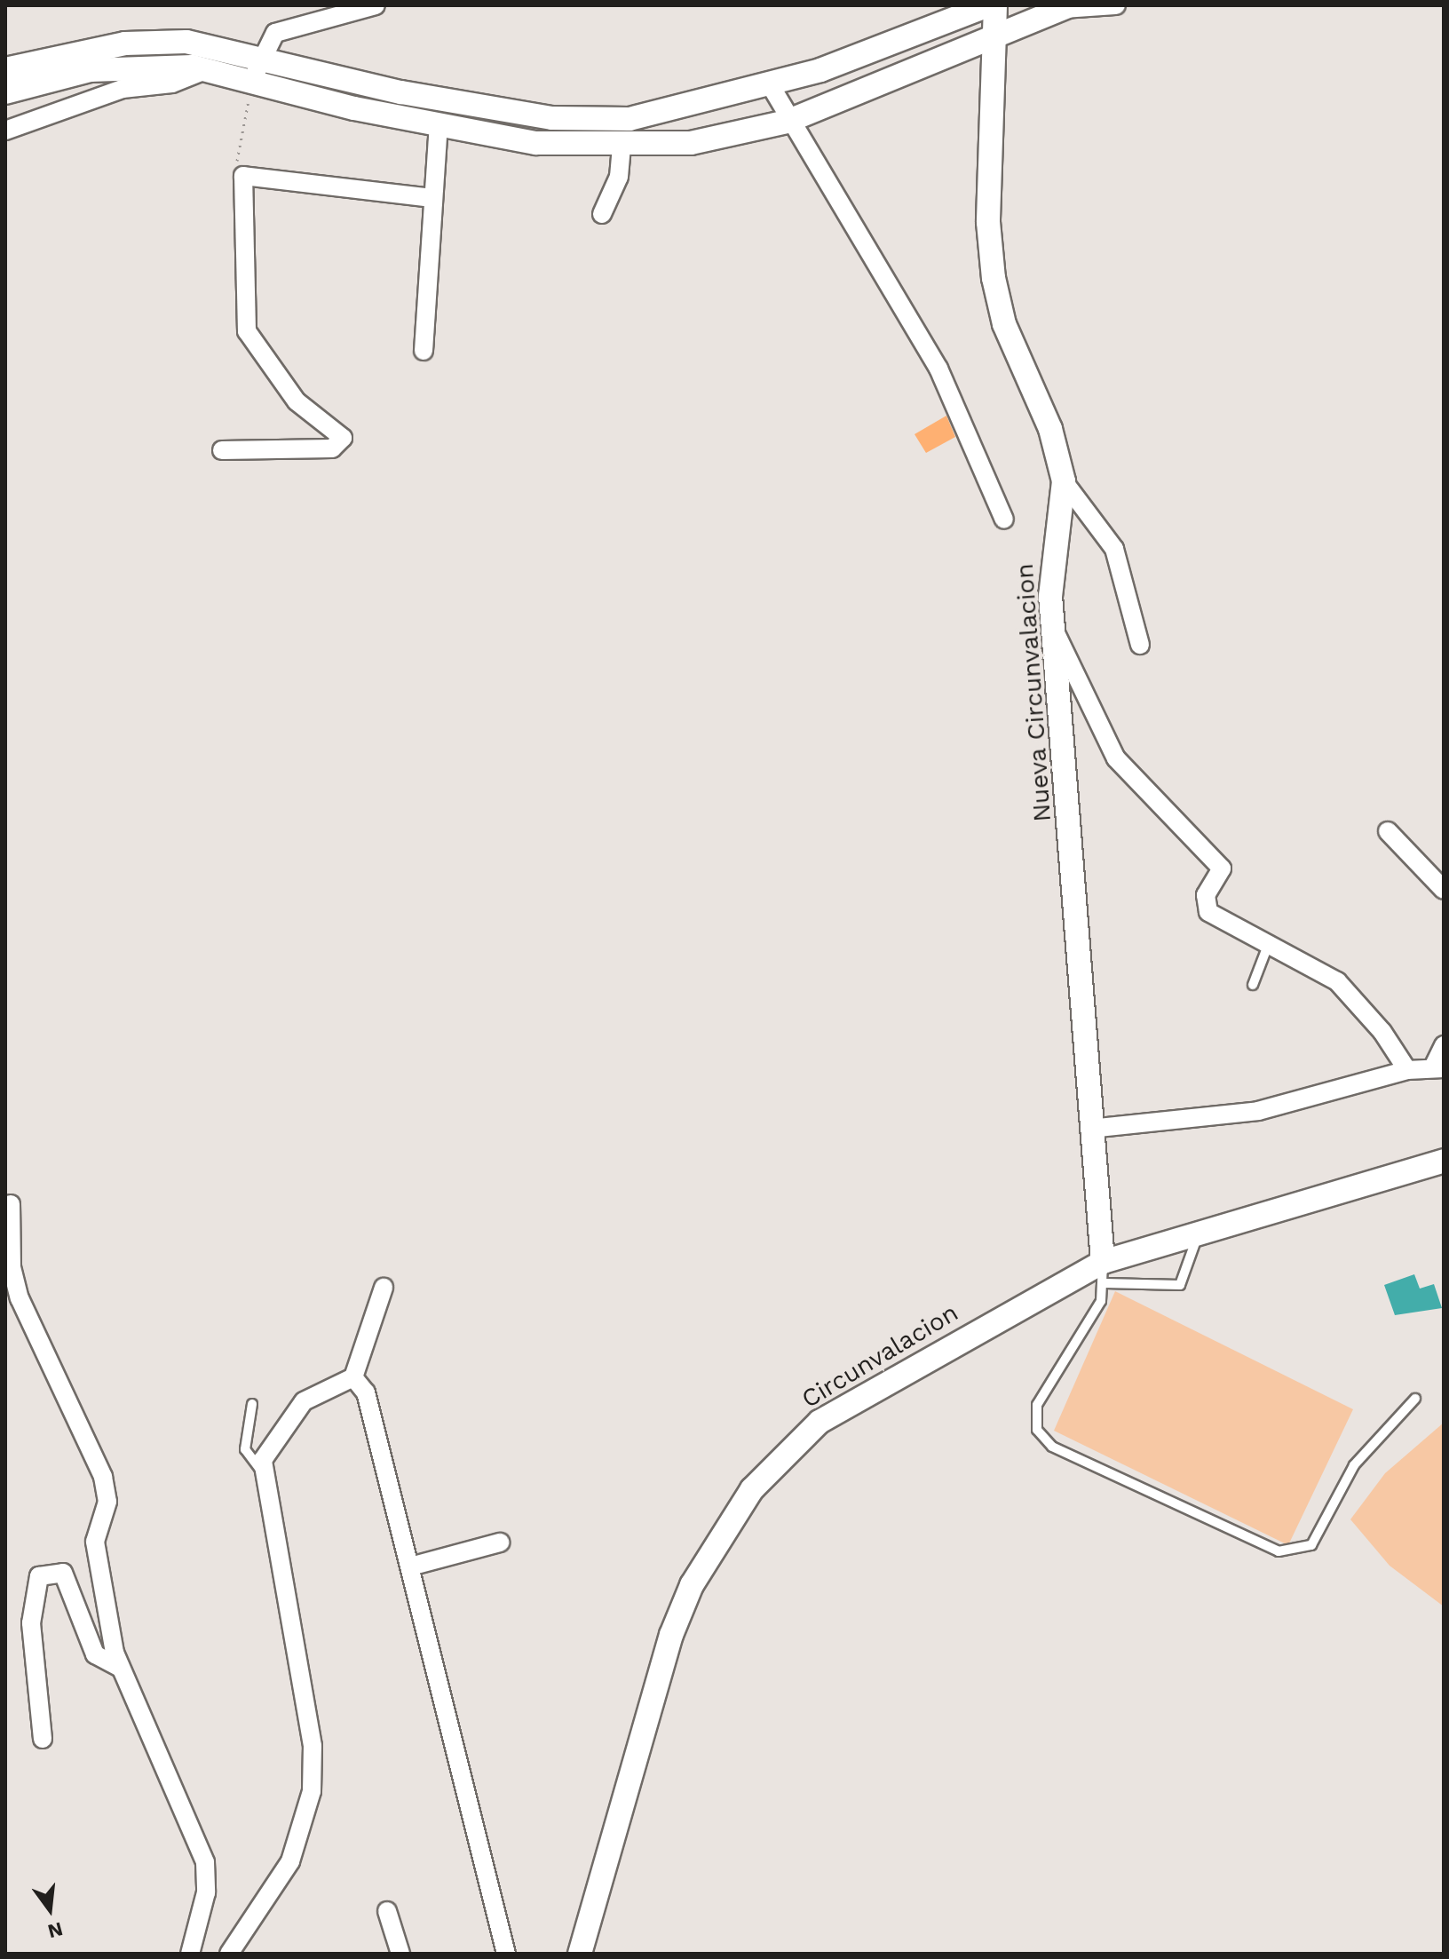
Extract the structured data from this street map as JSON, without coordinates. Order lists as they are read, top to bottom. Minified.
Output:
{"streets":{"street":["Nueva Circunvalacion","Circunvalacion"]},"crossings":[["Nueva Circunvalacion","Circunvalacion"]],"north":"bottom"}
